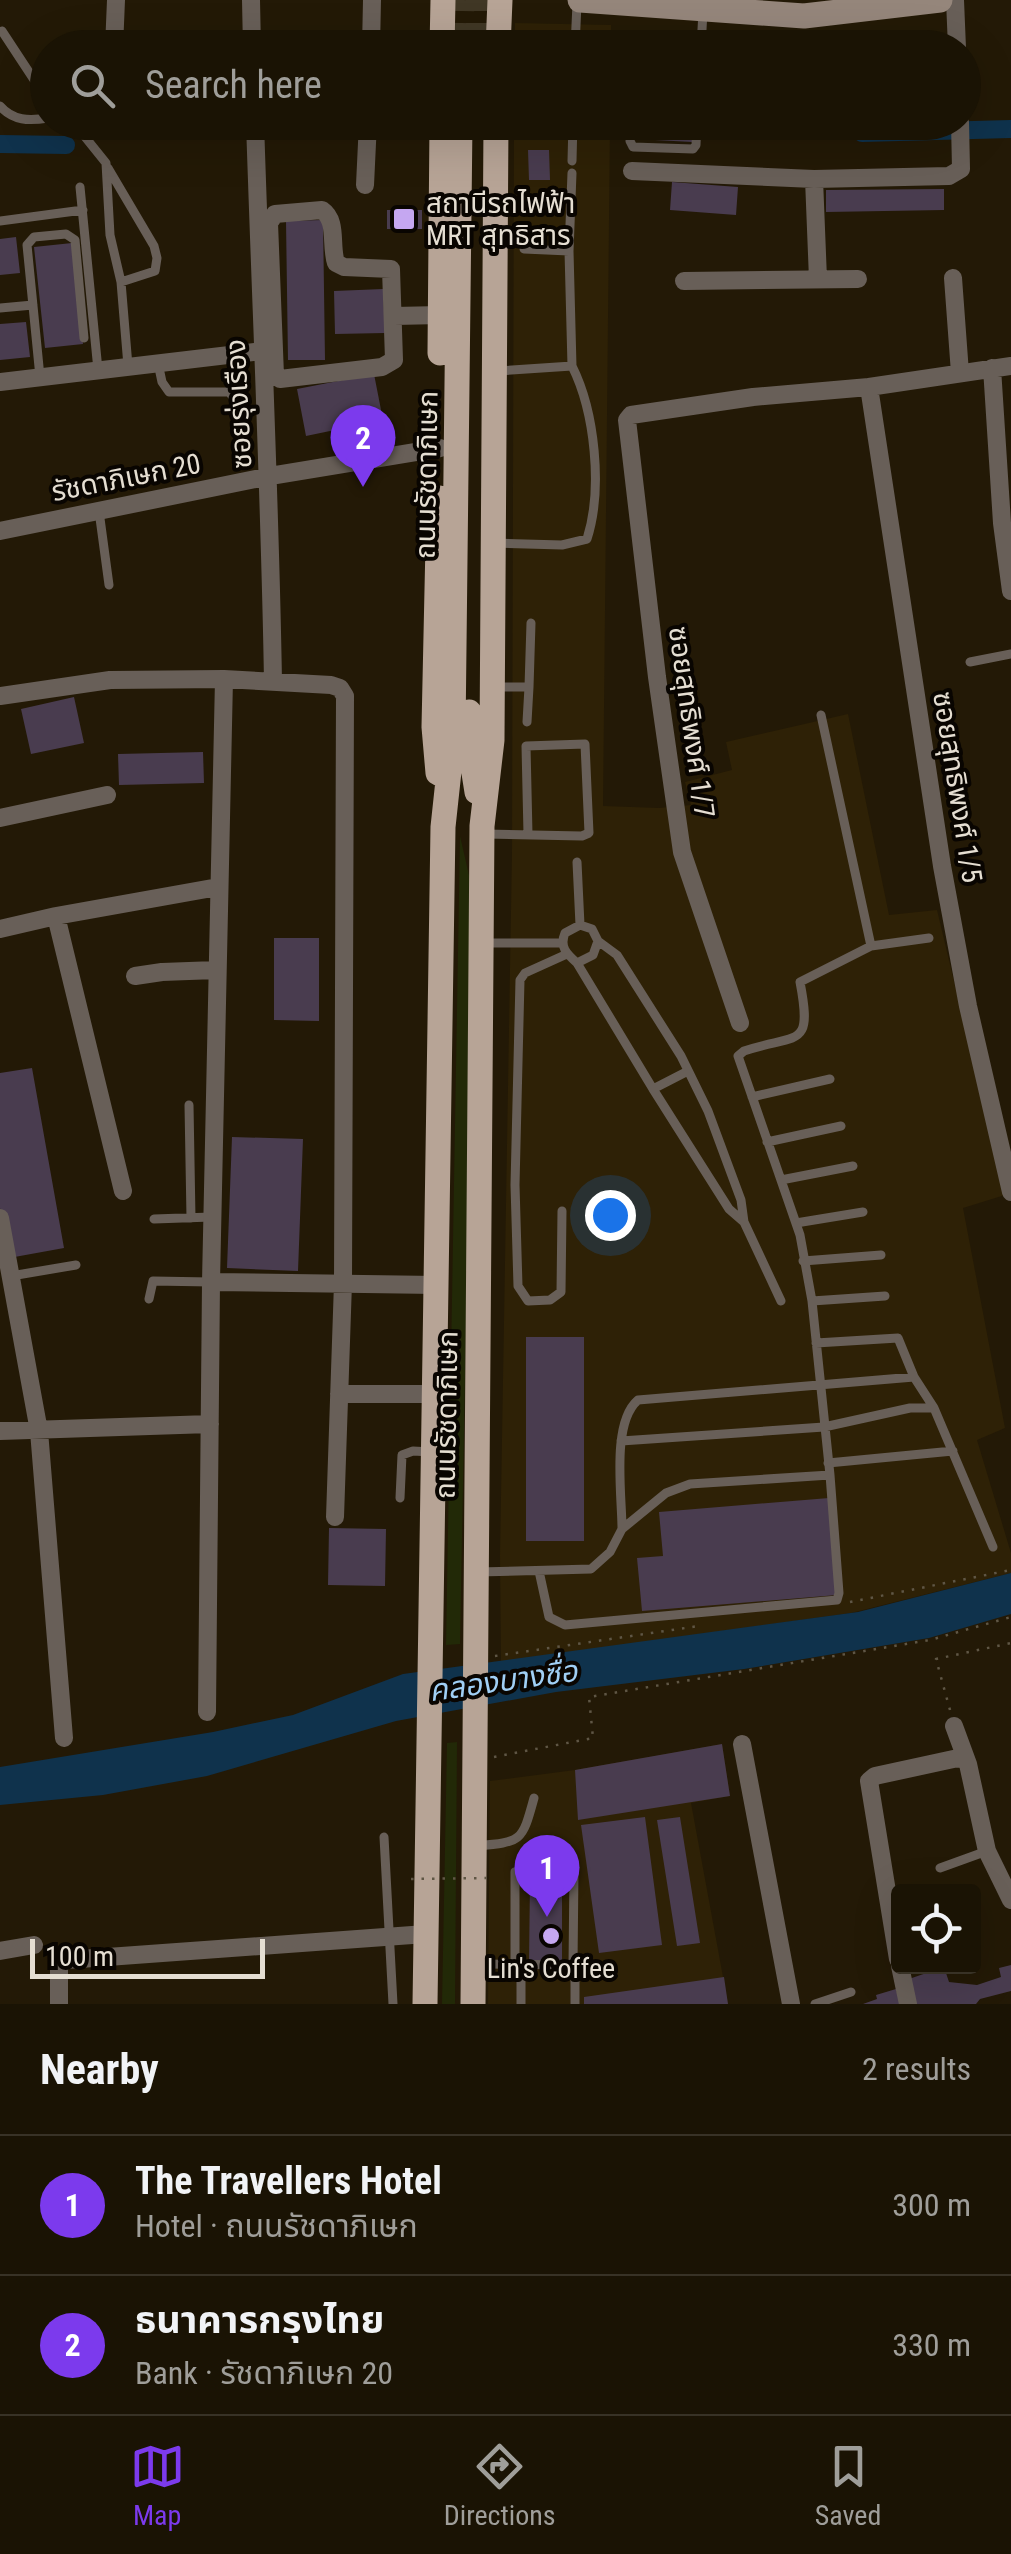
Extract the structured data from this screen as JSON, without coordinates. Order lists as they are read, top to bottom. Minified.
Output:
{"streets":{"main road":["ถนนรัชดาภิเษก"],"street":["ซอยรุ่งเรือง","รัชดาภิเษก 20","ซอยสุทธิพงศ์ 1/7","ซอยสุทธิพงศ์ 1/5"]},"crossings":[["ซอยรุ่งเรือง","รัชดาภิเษก 20"],["ถนนรัชดาภิเษก","รัชดาภิเษก 20"],["ซอยสุทธิพงศ์ 1/7","ซอยสุทธิพงศ์ 1/5"]],"water":["คลองบางซื่อ"],"places":{"transit":["สถานีรถไฟฟ้า MRT สุทธิสาร"],"other":["Lin's Coffee"]},"scale_bar":"100 m","page":{"search":"Search here","pins":["2","1"],"scale":"100 m","heading":["Nearby","2 results"],"list":[{"mark":"1","name":"The Travellers Hotel","note":"Hotel · ถนนรัชดาภิเษก","value":"300 m"},{"mark":"2","name":"ธนาคารกรุงไทย","note":"Bank · รัชดาภิเษก 20","value":"330 m"}],"nav":["Map","Directions","Saved"]}}
